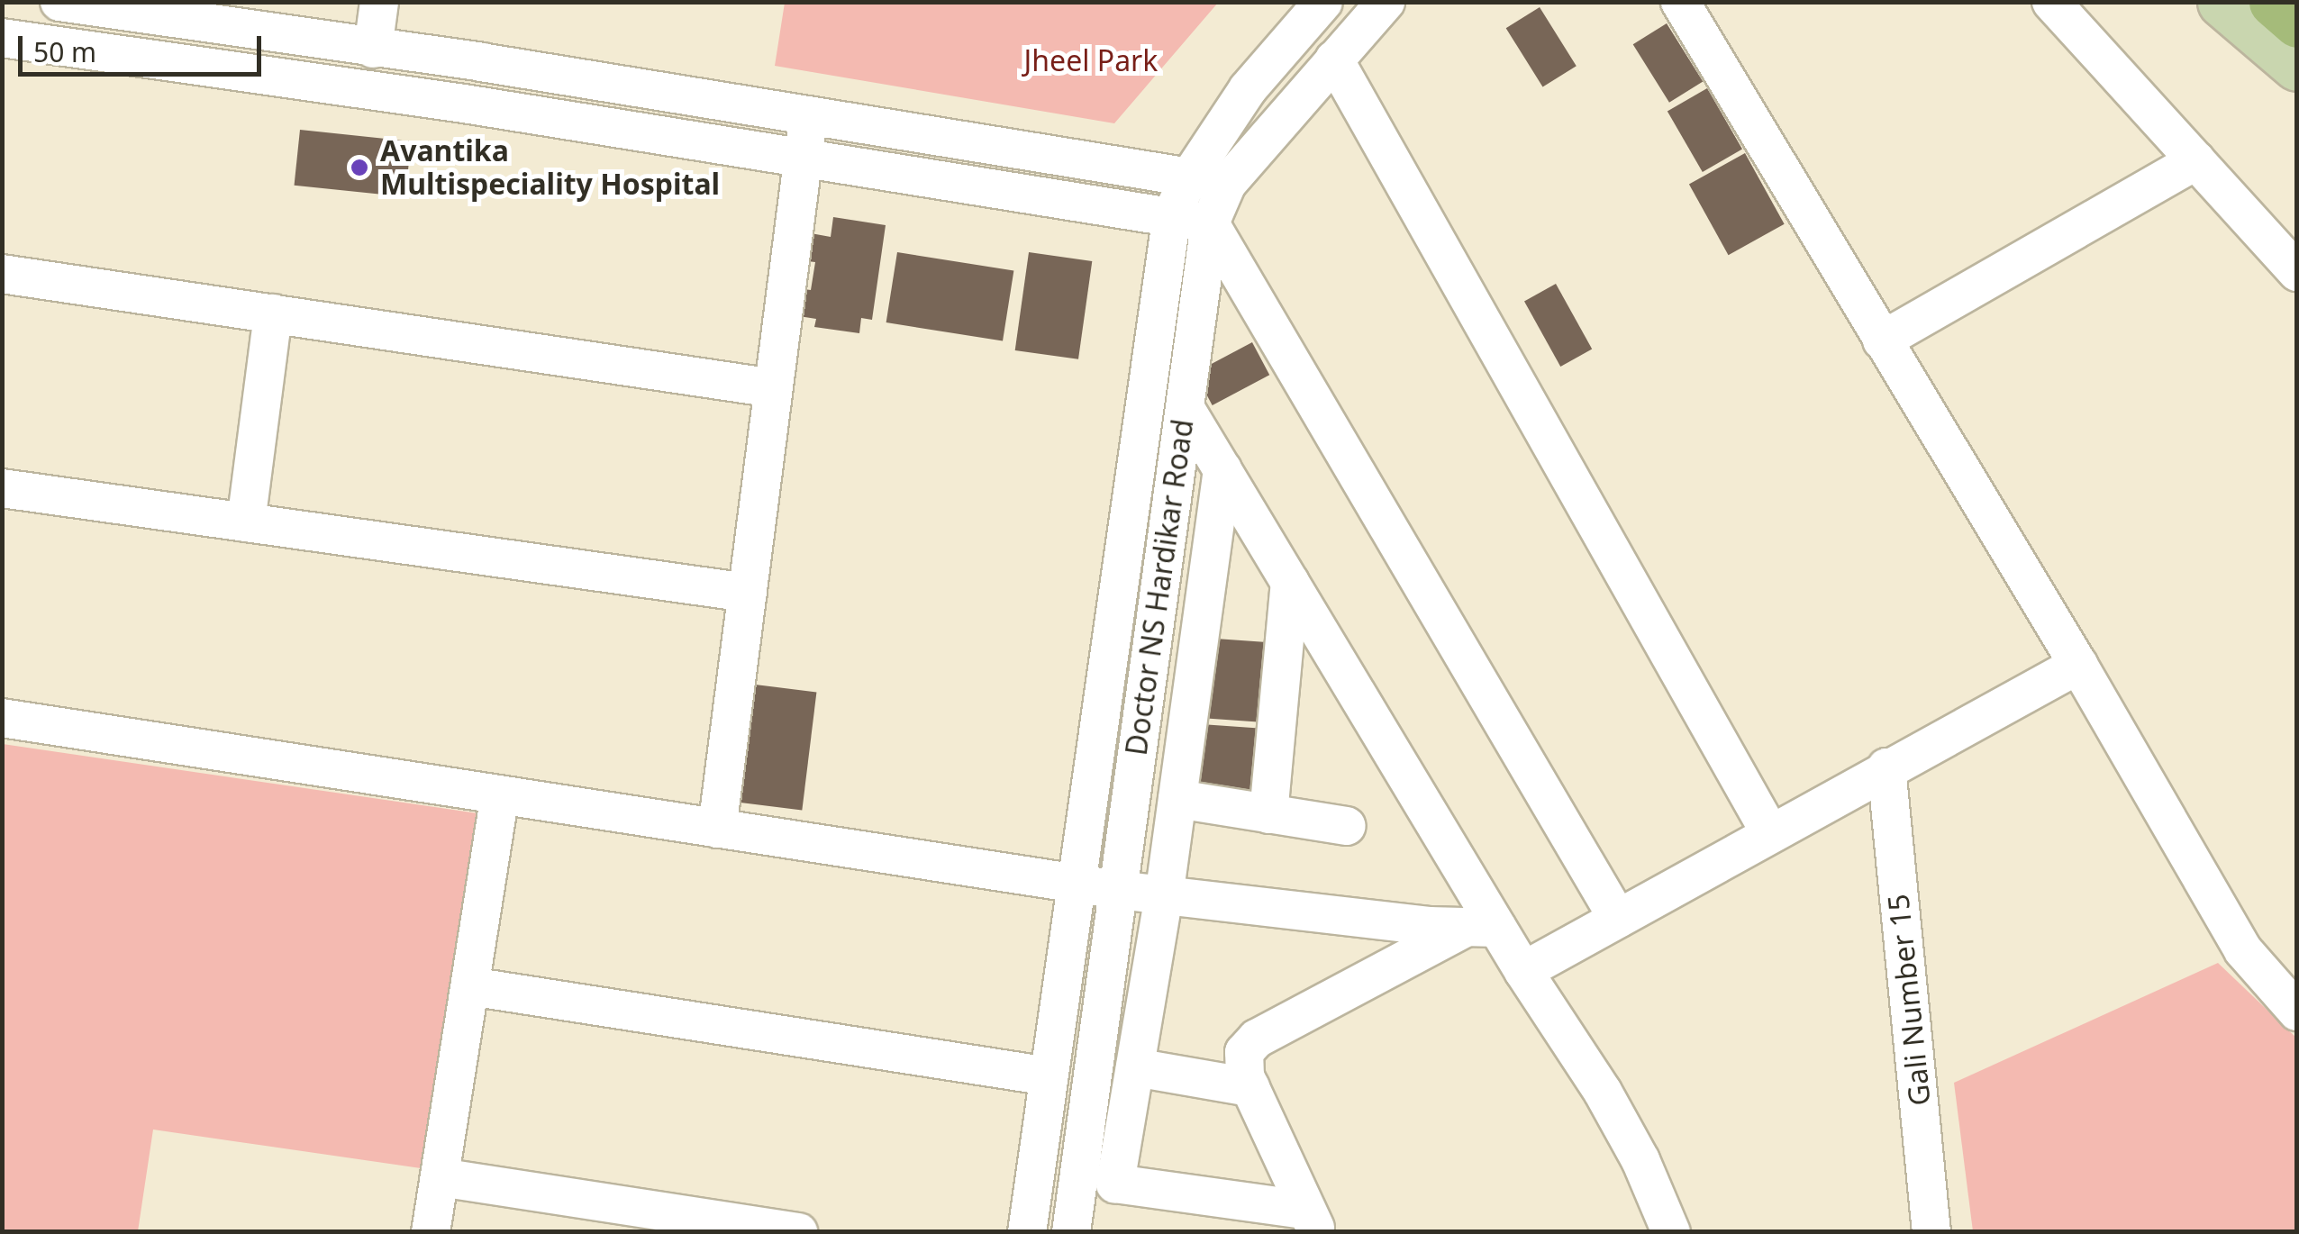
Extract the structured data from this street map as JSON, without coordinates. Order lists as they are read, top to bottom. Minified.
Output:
{"streets":{"street":["Doctor NS Hardikar Road","Gali Number 15"]},"parks":["Jheel Park"],"places":["Avantika Multispeciality Hospital"],"scale_bar":"50 m"}
